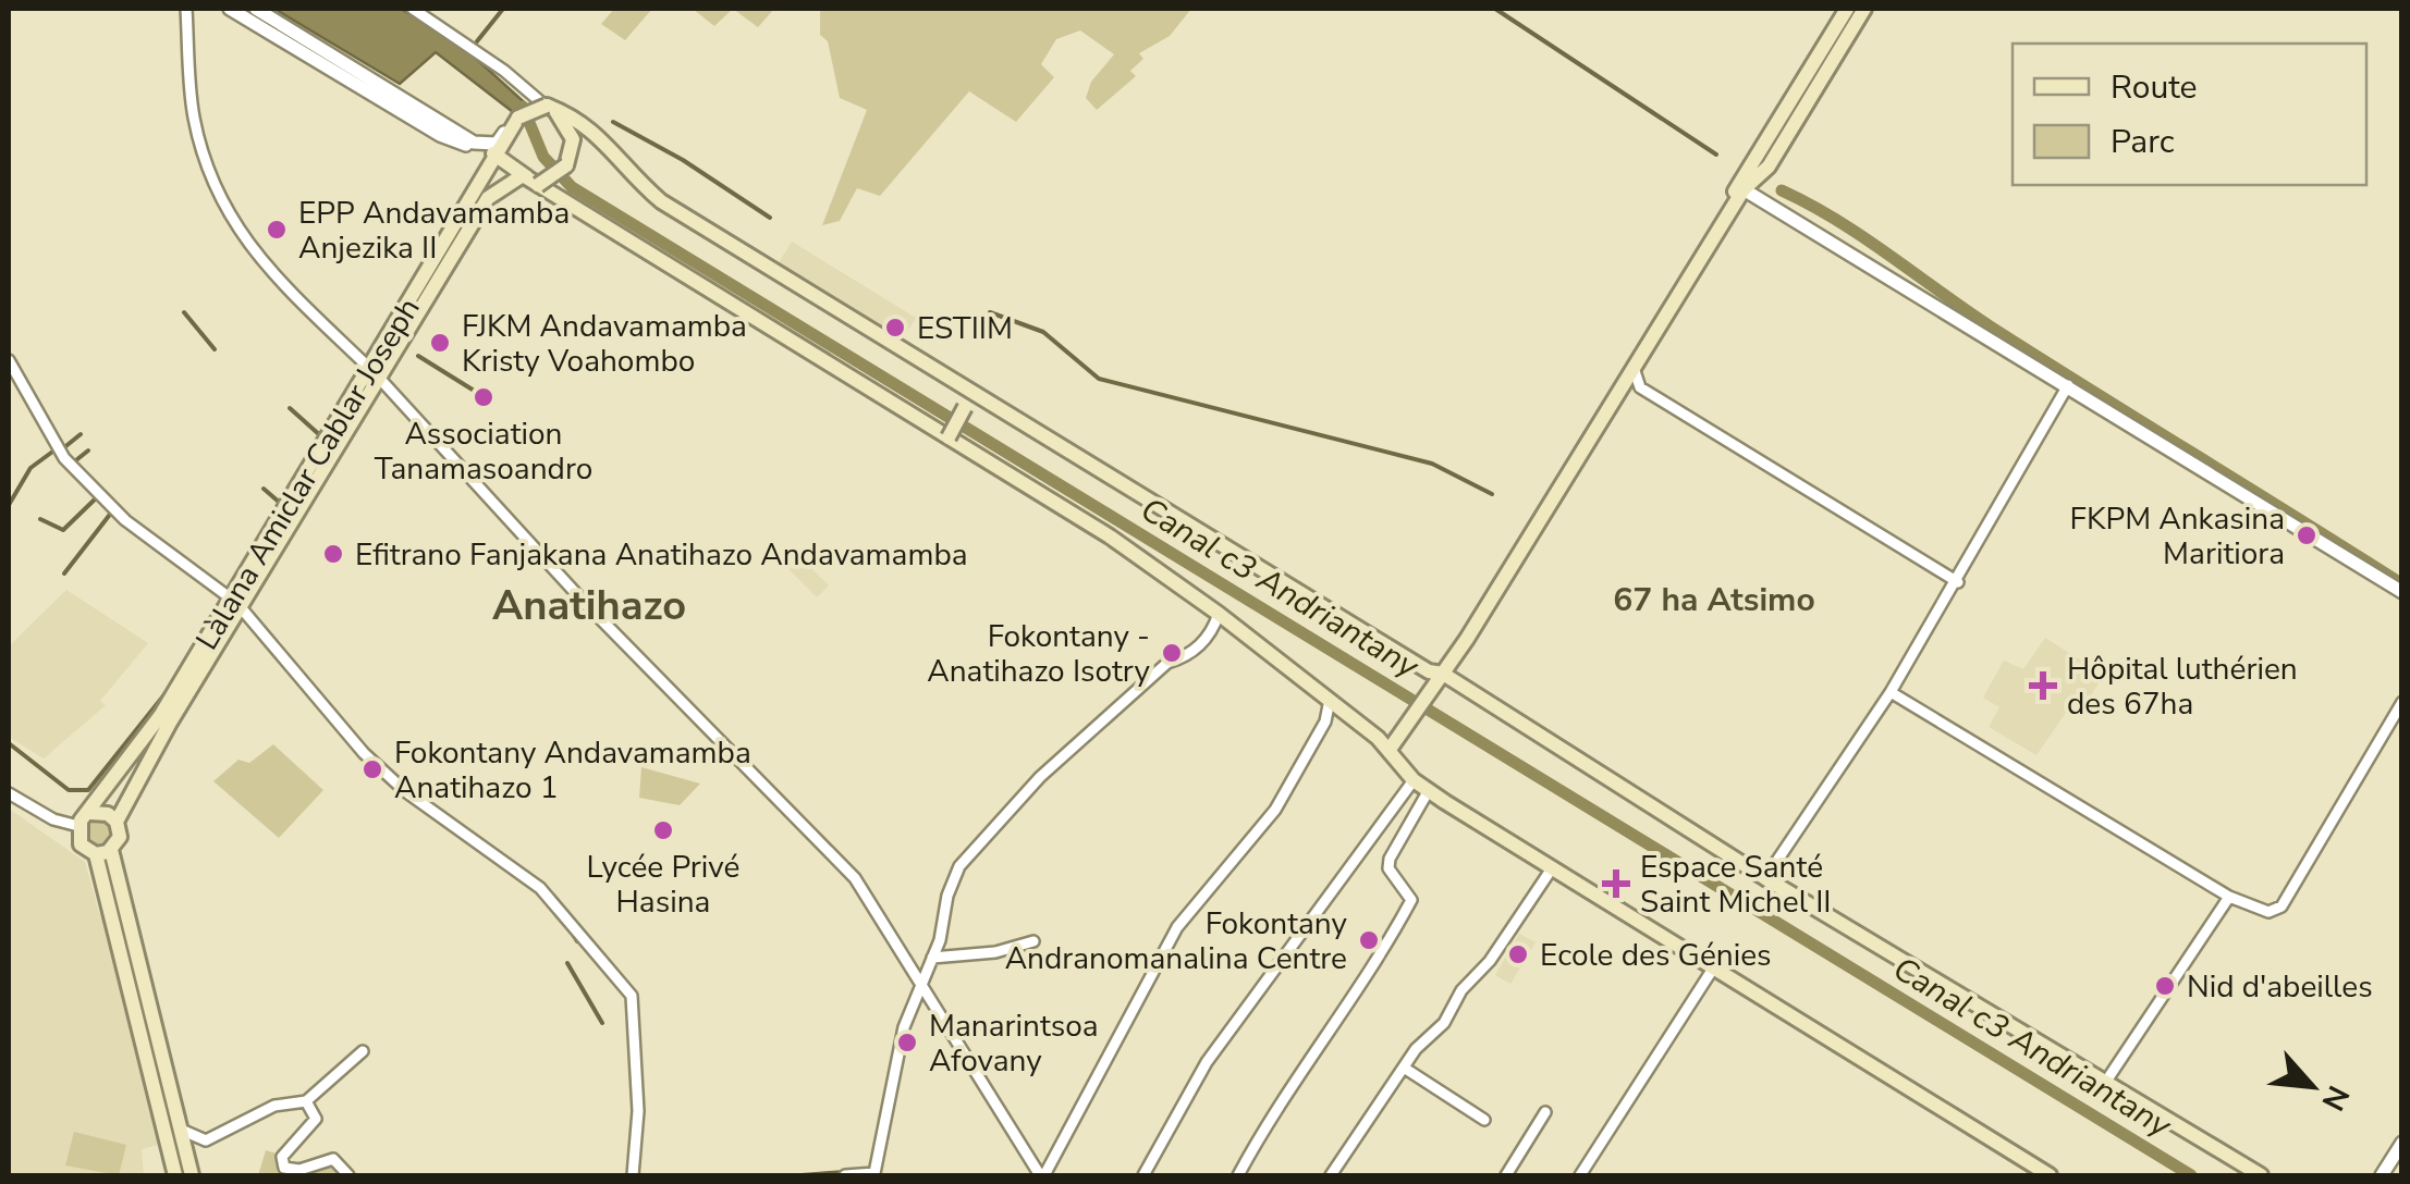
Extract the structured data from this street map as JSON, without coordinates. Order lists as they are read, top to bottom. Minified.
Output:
{"streets":{"main road":["Làlana Amiclar Cablar Joseph"]},"districts":["67 ha Atsimo","Anatihazo"],"water":["Canal c3 Andriantany"],"places":{"other":["EPP Andavamamba Anjezika II","ESTIIM","FJKM Andavamamba Kristy Voahombo","Association Tanamasoandro","FKPM Ankasina Maritiora","Efitrano Fanjakana Anatihazo Andavamamba","Fokontany - Anatihazo Isotry","Fokontany Andavamamba Anatihazo 1","Lycée Privé Hasina","Fokontany Andranomanalina Centre","Ecole des Génies","Nid d'abeilles","Manarintsoa Afovany"],"health":["Hôpital luthérien des 67ha","Espace Santé Saint Michel II"]},"legend":["Route","Parc"],"north":"bottom right"}
